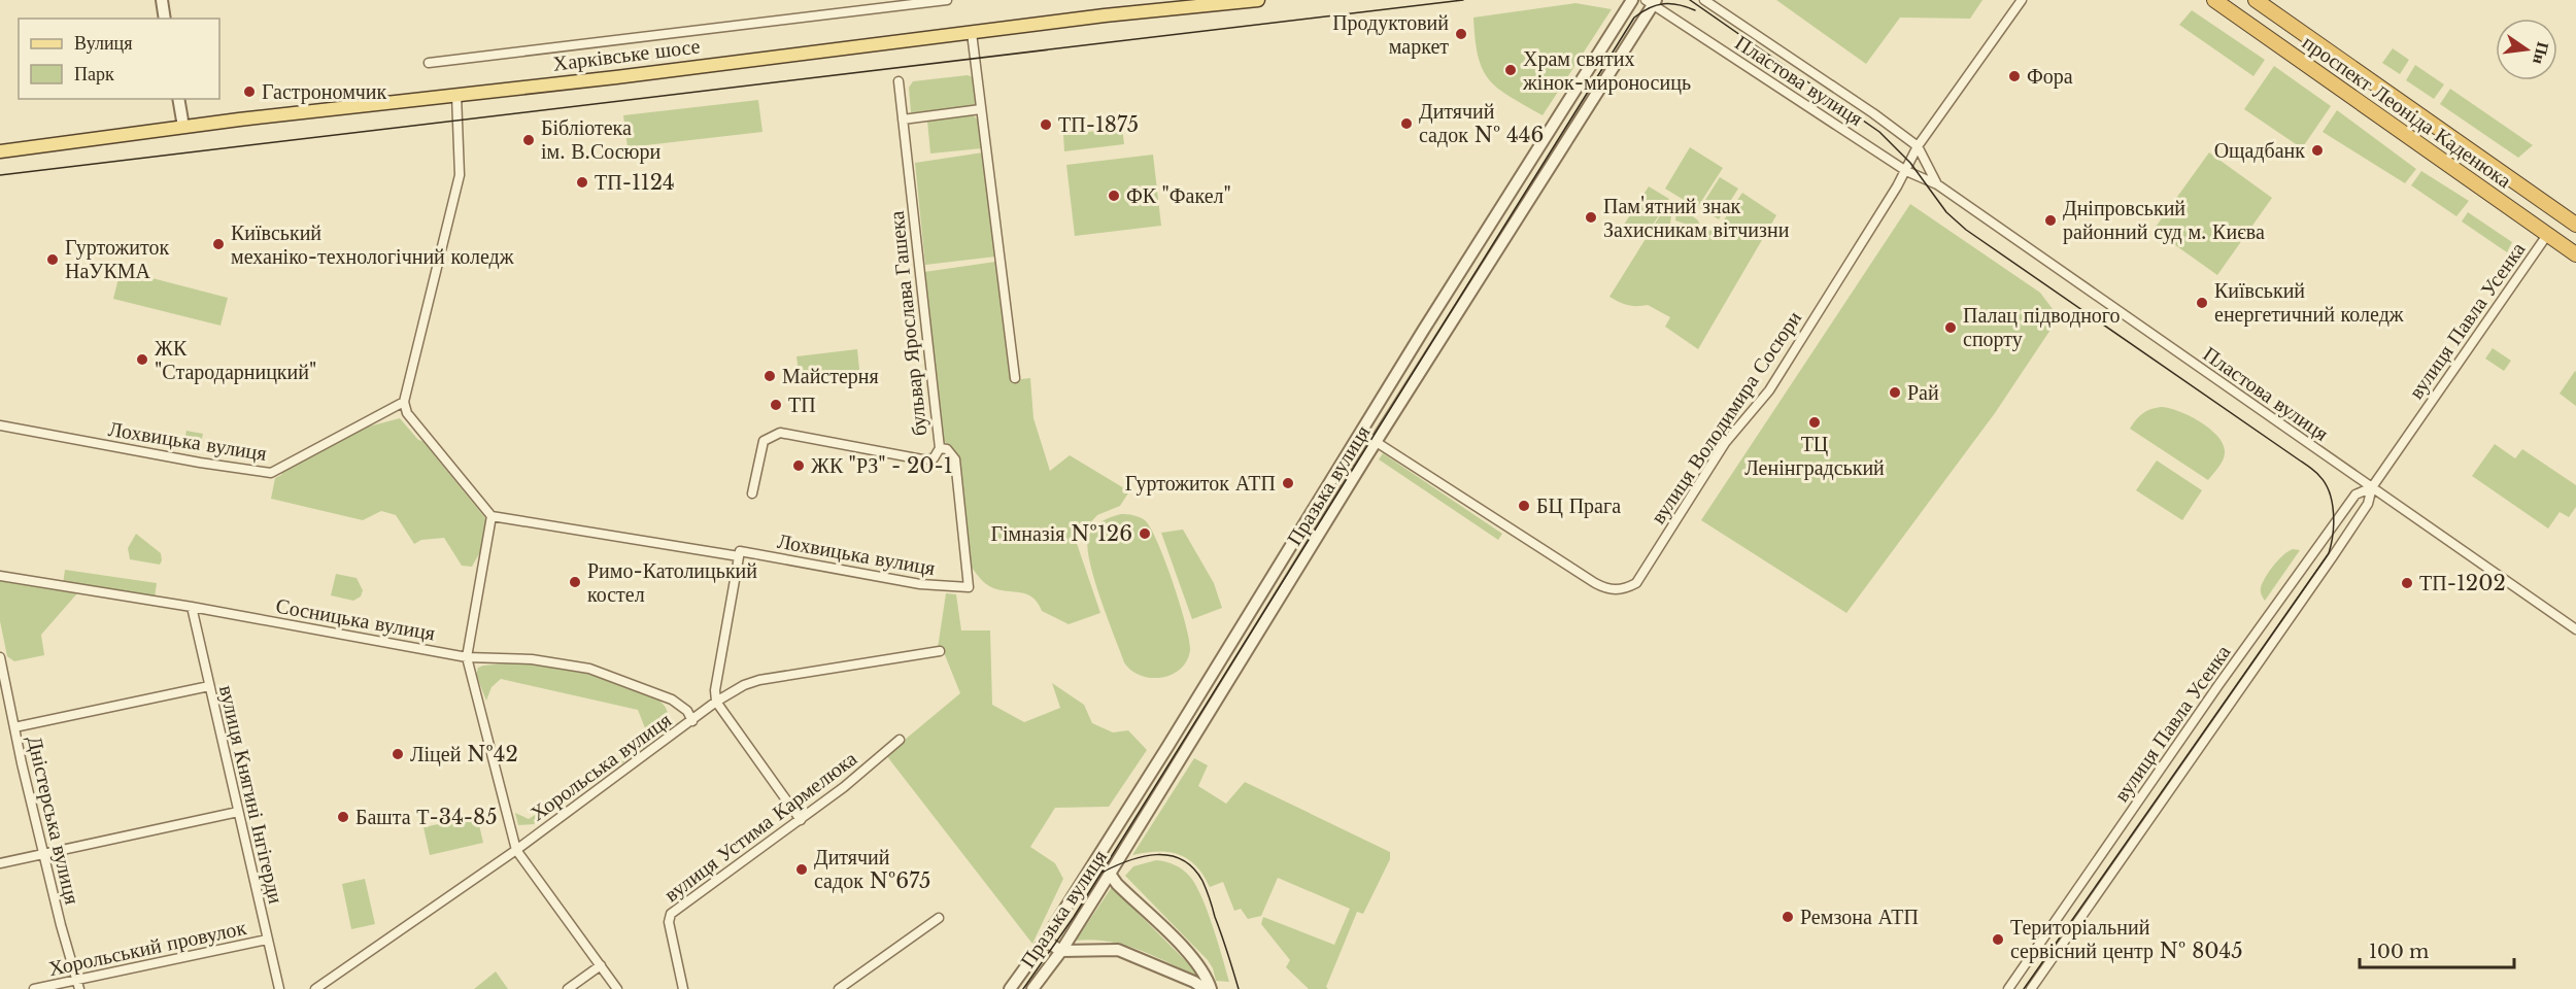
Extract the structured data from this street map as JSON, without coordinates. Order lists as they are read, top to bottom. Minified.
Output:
{"streets":{"highway":["проспект Леоніда Каденюка"],"main road":["Харківське шосе"],"street":["Пластова вулиця","вулиця Павла Усенка","бульвар Ярослава Гашека","вулиця Володимира Сосюри","Лохвицька вулиця","Празька вулиця","Сосницька вулиця","Хорольська вулиця","вулиця Княгині Інгігерди","Дністерська вулиця","вулиця Устима Кармелюка","Хорольський провулок"]},"crossings":[["Пластова вулиця","вулиця Павла Усенка"],["Пластова вулиця","вулиця Володимира Сосюри"],["Пластова вулиця","Празька вулиця"],["проспект Леоніда Каденюка","вулиця Павла Усенка"],["бульвар Ярослава Гашека","Лохвицька вулиця"],["вулиця Володимира Сосюри","Празька вулиця"],["Сосницька вулиця","Хорольська вулиця"],["Сосницька вулиця","вулиця Княгині Інгігерди"],["вулиця Княгині Інгігерди","Хорольський провулок"],["Дністерська вулиця","Хорольський провулок"]],"places":["Продуктовий маркет","Храм святих жінок-мироносиць","Фора","Гастрономчик","Дитячий садок № 446","ТП-1875","Бібліотека ім. В.Сосюри","Ощадбанк","ТП-1124","ФК \"Факел\"","Пам'ятний знак Захисникам вітчизни","Дніпровський районний суд м. Києва","Київський механіко-технологічний коледж","Гуртожиток НаУКМА","Київський енергетичний коледж","Палац підводного спорту","ЖК \"Стародарницкий\"","Майстерня","Рай","ТП","ТЦ Ленінградський","ЖК \"РЗ\" - 20-1","Гуртожиток АТП","БЦ Прага","Гімназія №126","Римо-Католицький костел","ТП-1202","Ліцей №42","Башта Т-34-85","Дитячий садок №675","Ремзона АТП","Територіальний сервісний центр № 8045"],"legend":["Вулиця","Парк"],"scale_bar":"100 m","north":"right"}
